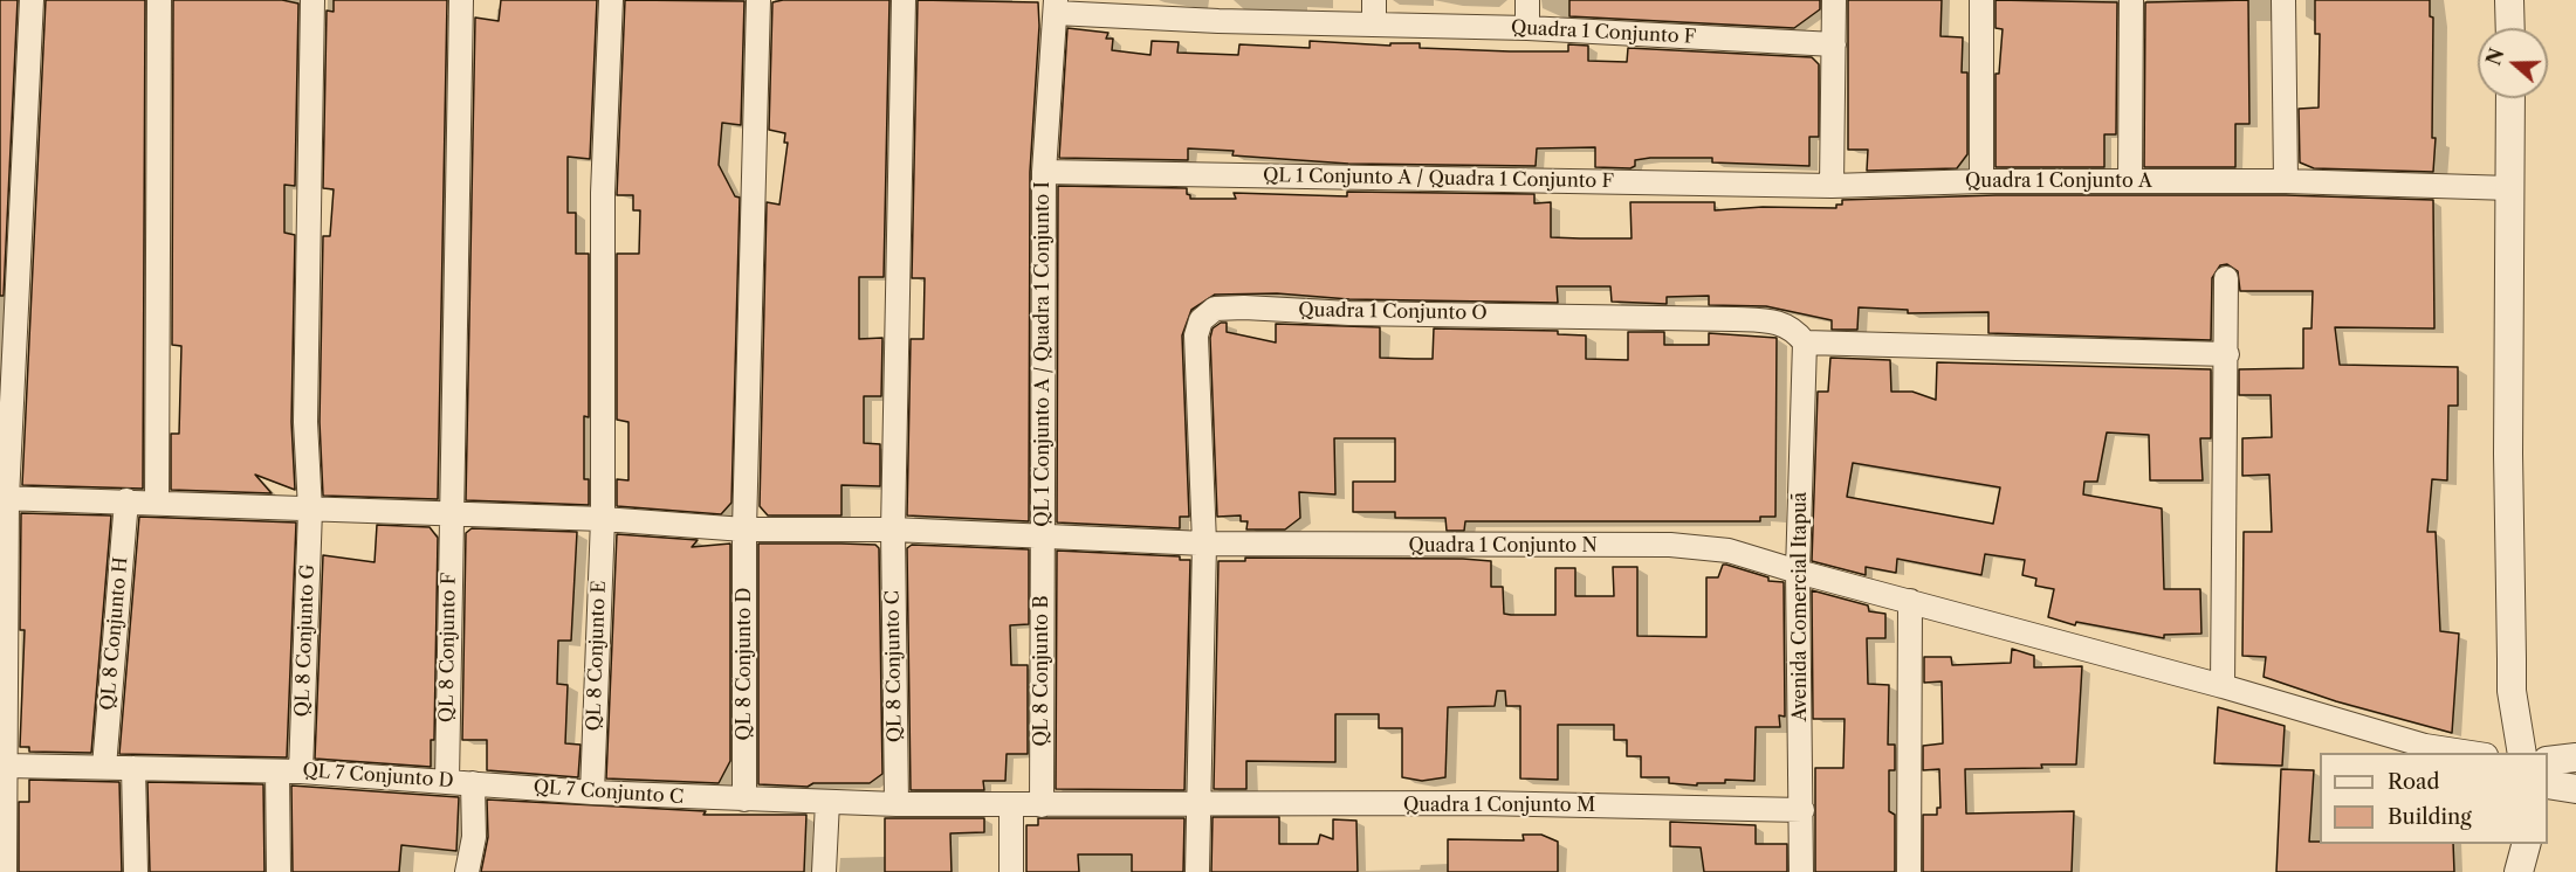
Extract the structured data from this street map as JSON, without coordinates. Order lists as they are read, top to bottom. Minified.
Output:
{"streets":{"street":["Quadra 1 Conjunto F","QL 1 Conjunto A / Quadra 1 Conjunto F","Quadra 1 Conjunto A","Quadra 1 Conjunto O","QL 1 Conjunto A / Quadra 1 Conjunto I","Quadra 1 Conjunto N","Avenida Comercial Itapuã","QL 8 Conjunto H","QL 8 Conjunto G","QL 8 Conjunto F","QL 8 Conjunto E","QL 8 Conjunto D","QL 8 Conjunto C","QL 8 Conjunto B","QL 7 Conjunto D","QL 7 Conjunto C","Quadra 1 Conjunto M"]},"crossings":[["Quadra 1 Conjunto F","QL 1 Conjunto A / Quadra 1 Conjunto I"],["QL 1 Conjunto A / Quadra 1 Conjunto F","Quadra 1 Conjunto A"],["QL 1 Conjunto A / Quadra 1 Conjunto F","QL 1 Conjunto A / Quadra 1 Conjunto I"],["Quadra 1 Conjunto O","Quadra 1 Conjunto N"],["Quadra 1 Conjunto O","Avenida Comercial Itapuã"],["QL 1 Conjunto A / Quadra 1 Conjunto I","Quadra 1 Conjunto N"],["QL 1 Conjunto A / Quadra 1 Conjunto I","QL 8 Conjunto B"],["Quadra 1 Conjunto N","Avenida Comercial Itapuã"],["Quadra 1 Conjunto N","QL 8 Conjunto H"],["Quadra 1 Conjunto N","QL 8 Conjunto G"],["Quadra 1 Conjunto N","QL 8 Conjunto F"],["Quadra 1 Conjunto N","QL 8 Conjunto E"],["Quadra 1 Conjunto N","QL 8 Conjunto D"],["Quadra 1 Conjunto N","QL 8 Conjunto C"],["Quadra 1 Conjunto N","QL 8 Conjunto B"],["Avenida Comercial Itapuã","Quadra 1 Conjunto M"],["QL 8 Conjunto G","QL 7 Conjunto D"],["QL 8 Conjunto F","QL 7 Conjunto D"],["QL 8 Conjunto E","QL 7 Conjunto C"],["QL 8 Conjunto D","QL 7 Conjunto C"],["QL 8 Conjunto C","QL 7 Conjunto C"],["QL 8 Conjunto B","Quadra 1 Conjunto M"],["QL 7 Conjunto D","QL 7 Conjunto C"]],"legend":["Road","Building"],"north":"left"}
